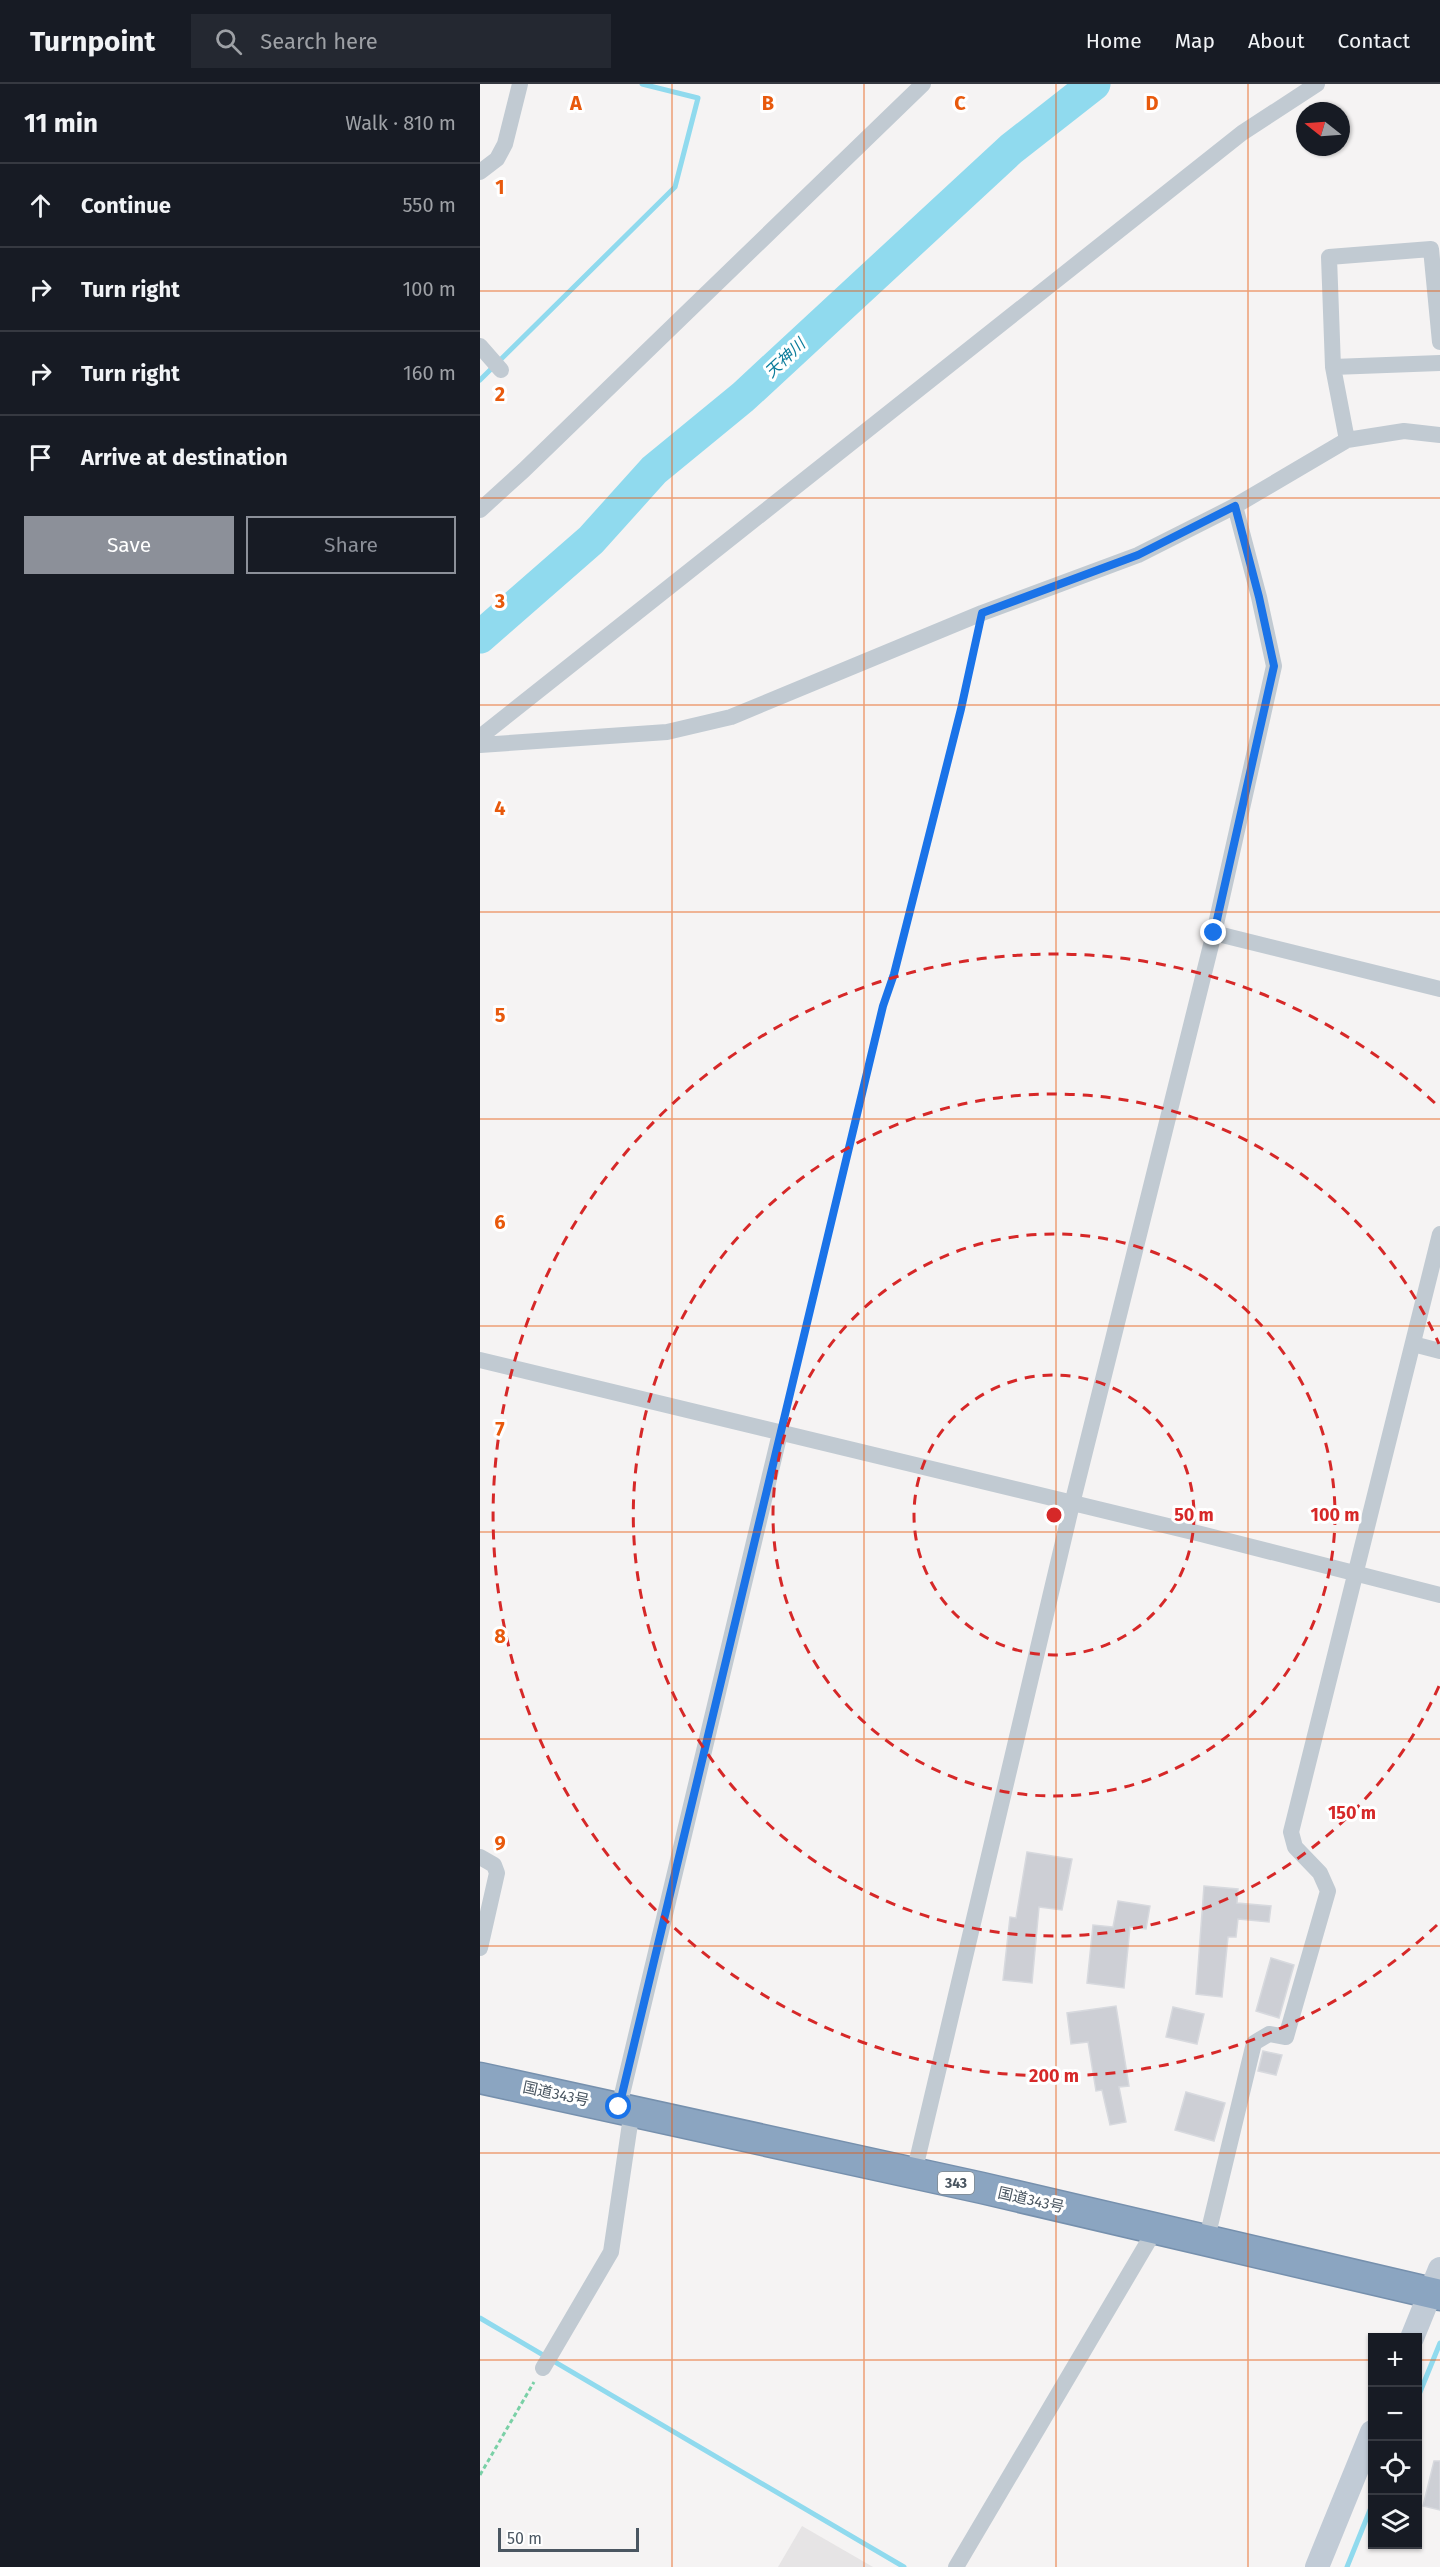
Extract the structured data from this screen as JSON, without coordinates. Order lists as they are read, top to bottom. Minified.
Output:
{"streets":{"highway":["国道343号","343"]},"water":["天神川"],"scale_bar":"50 m","north":"left","page":{"header":"Turnpoint","search":"Search here","nav":["Home","Map","About","Contact"],"heading":["11 min","Walk · 810 m"],"list":[["Continue","550 m"],["Turn right","100 m"],["Turn right","160 m"],"Arrive at destination"],"buttons":["Save","Share"],"map_buttons":["+","−"],"scale":"50 m"},"grid":{"columns":["A","B","C","D"],"rows":["1","2","3","4","5","6","7","8","9"]},"rings":["50 m","100 m","150 m","200 m"]}
